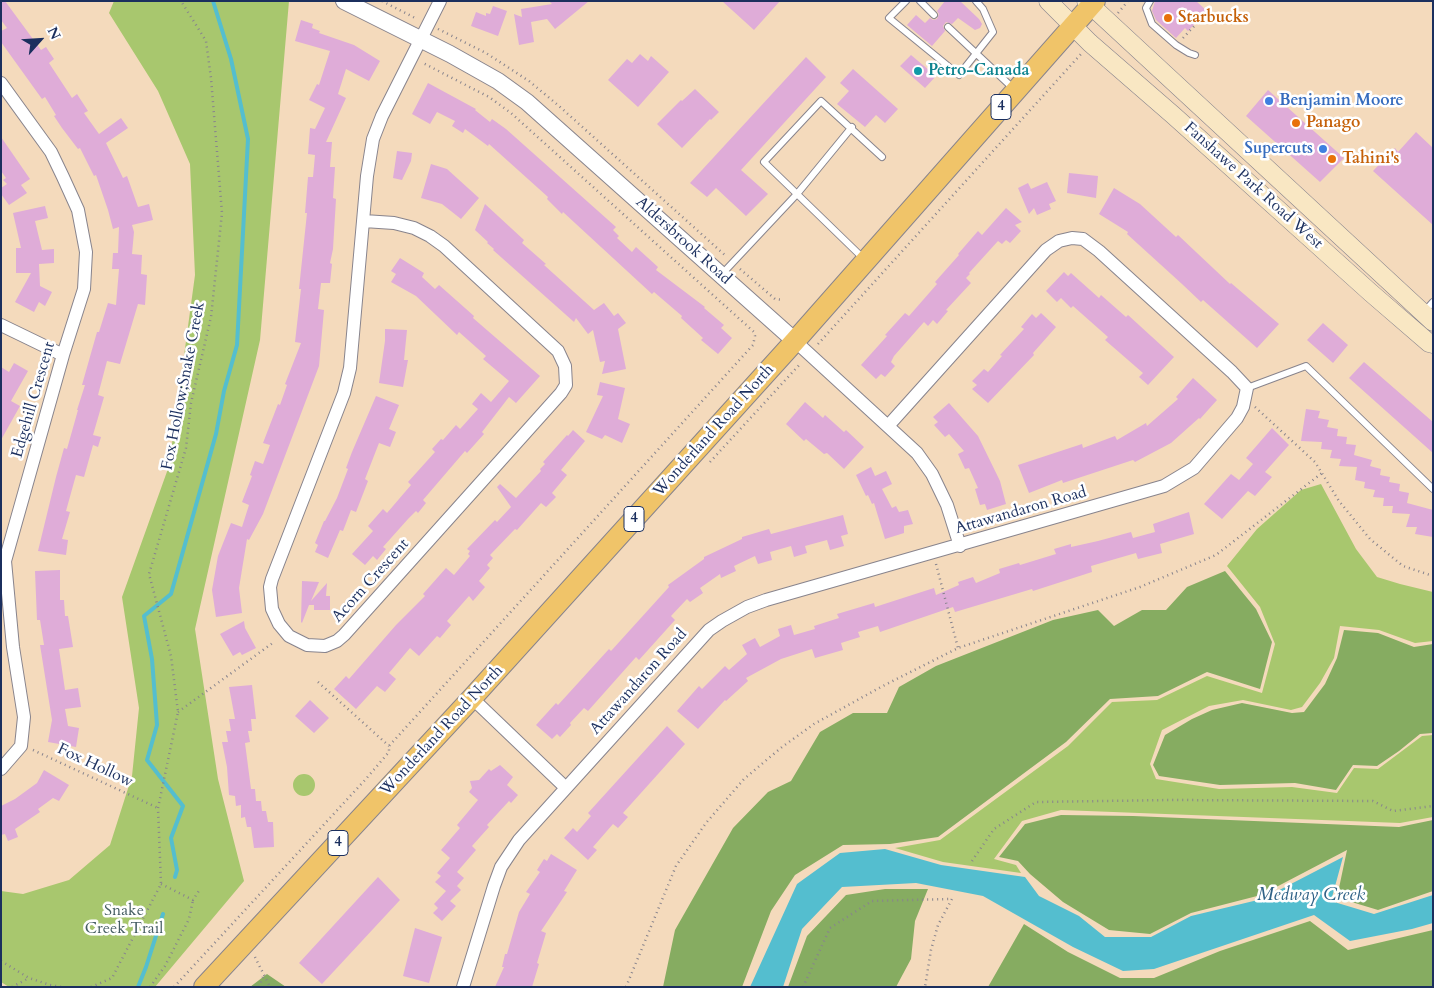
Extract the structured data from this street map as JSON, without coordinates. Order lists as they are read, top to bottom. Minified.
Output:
{"streets":{"main road":["4","Fanshawe Park Road West","Wonderland Road North"],"street":["Aldersbrook Road","Edgehill Crescent","Attawandaron Road","Acorn Crescent"],"path":["Fox Hollow;Snake Creek","Fox Hollow"]},"crossings":[["Fanshawe Park Road West","Wonderland Road North"],["Aldersbrook Road","Wonderland Road North"],["Aldersbrook Road","Attawandaron Road"],["Aldersbrook Road","Acorn Crescent"],["Fox Hollow;Snake Creek","Fox Hollow"],["Edgehill Crescent","Fox Hollow"]],"water":["Medway Creek"],"parks":["Snake Creek Trail"],"places":["Starbucks","Petro-Canada","Benjamin Moore","Panago","Supercuts","Tahini's"],"north":"top right"}
